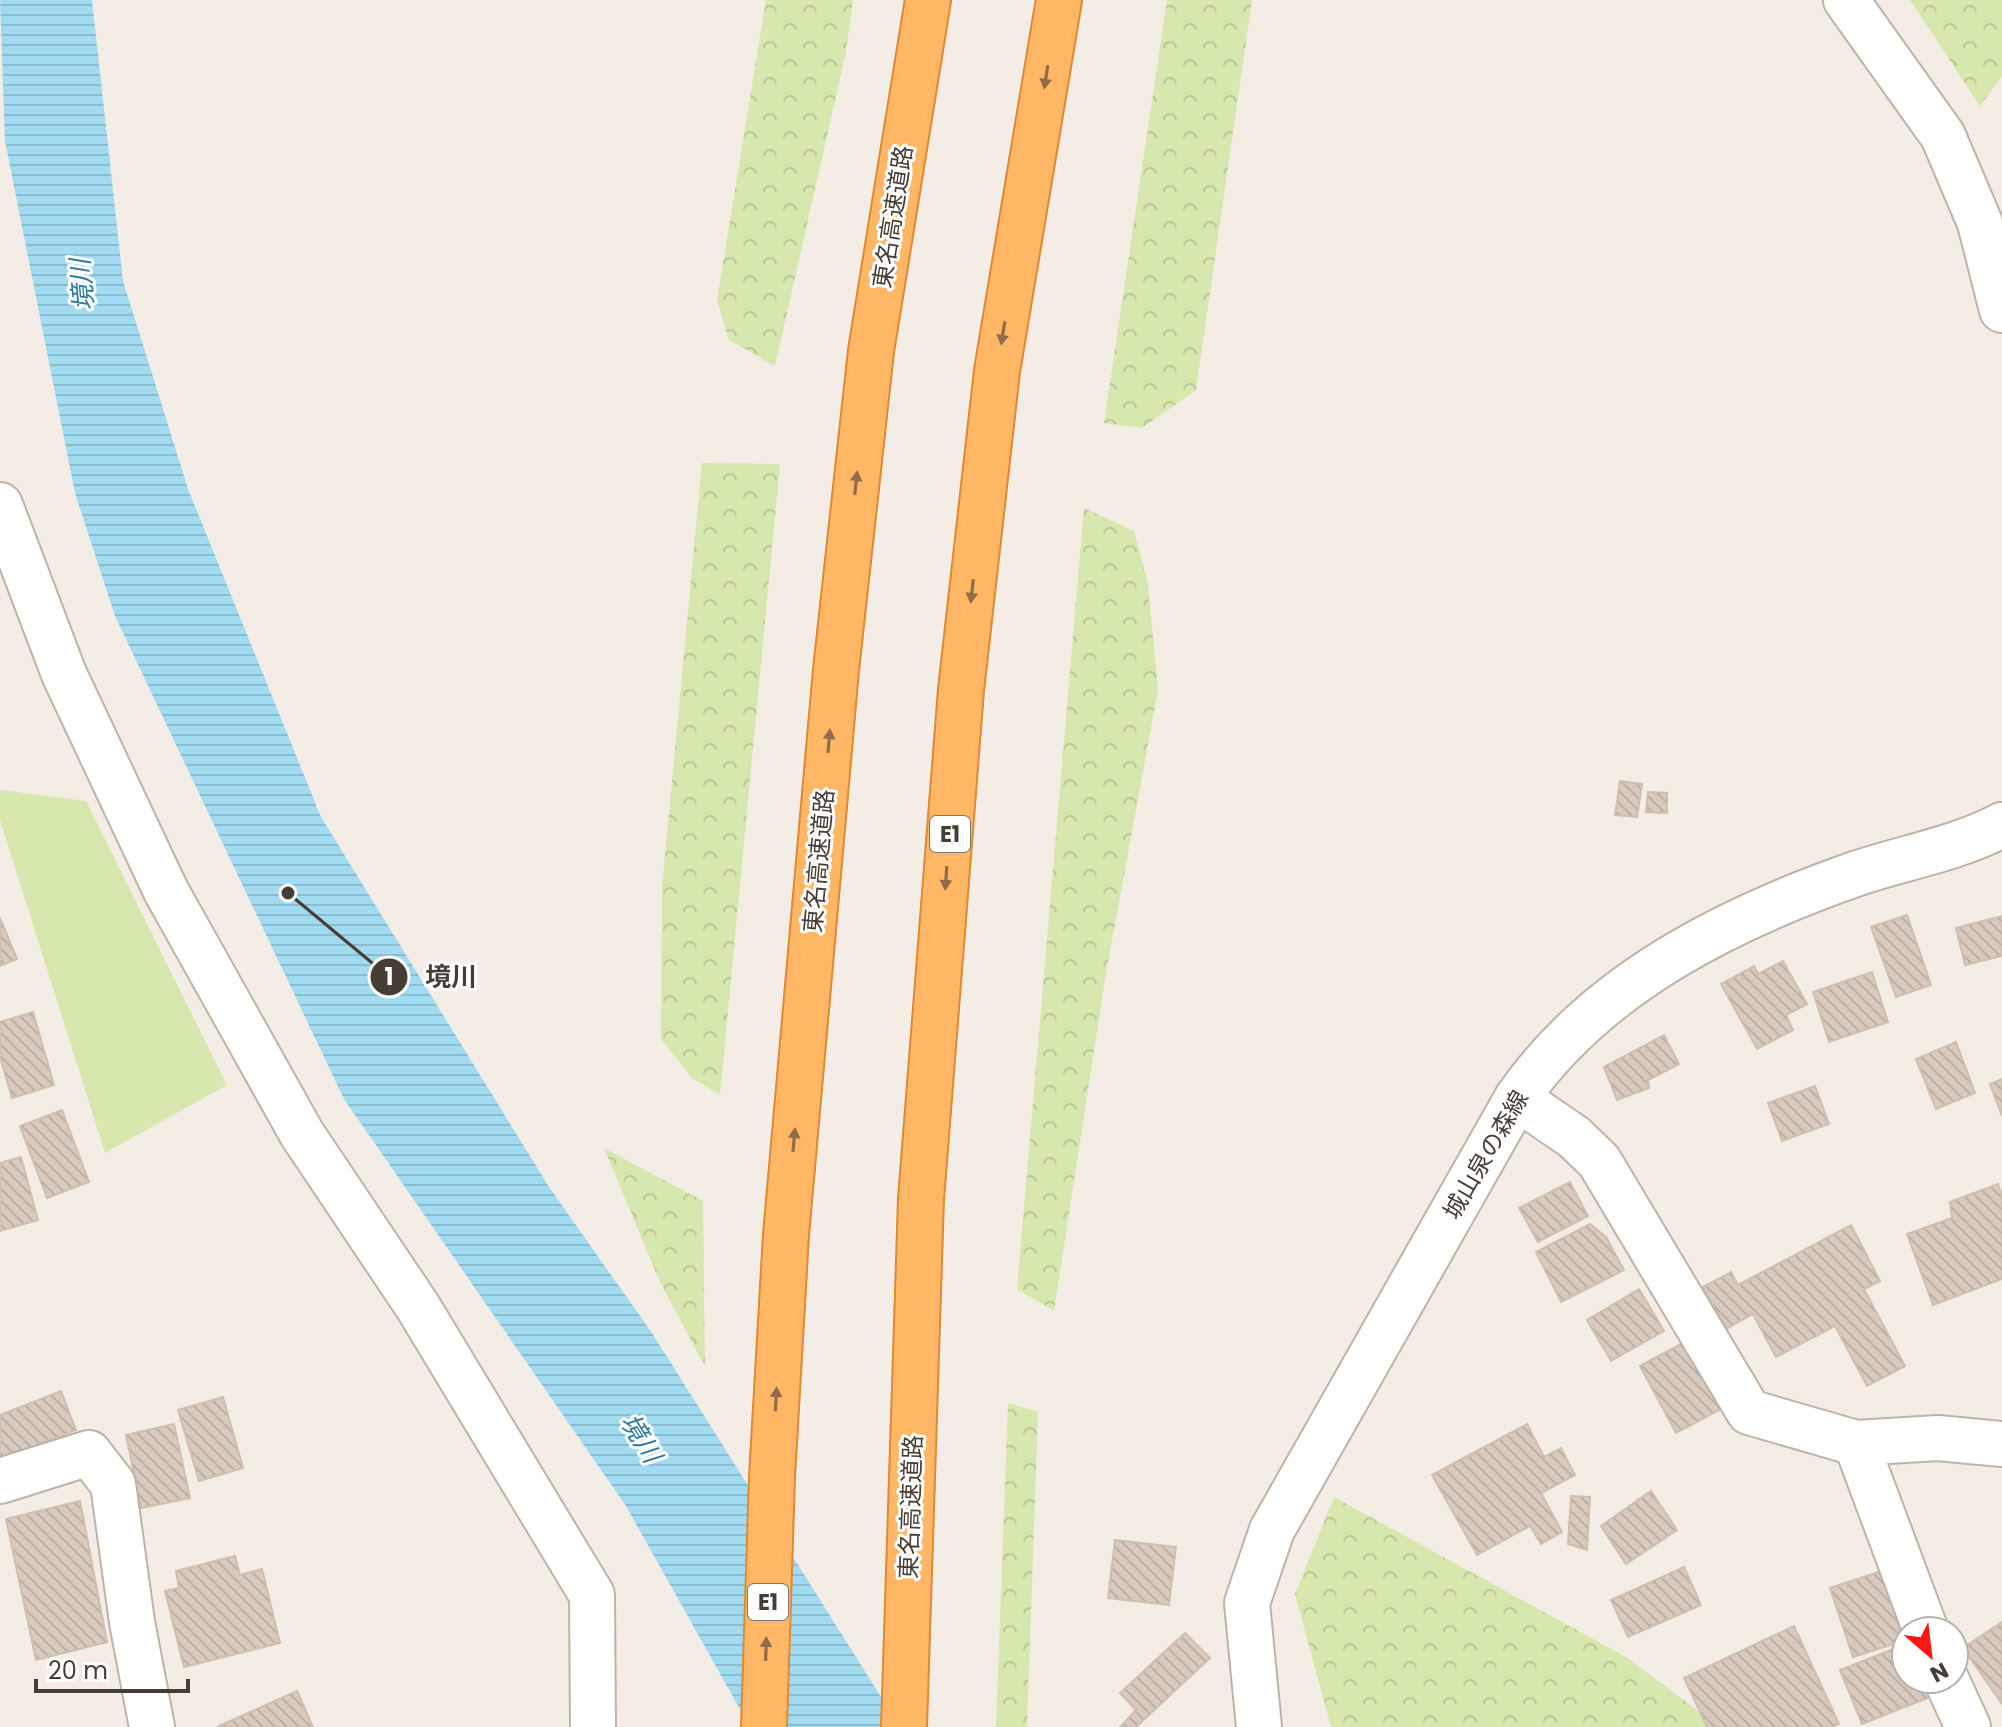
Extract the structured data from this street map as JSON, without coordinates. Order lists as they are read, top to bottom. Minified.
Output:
{"streets":{"highway":["東名高速道路","E1"],"street":["城山泉の森線"]},"water":["境川"],"places":["境川"],"scale_bar":"20 m","north":"bottom right"}
